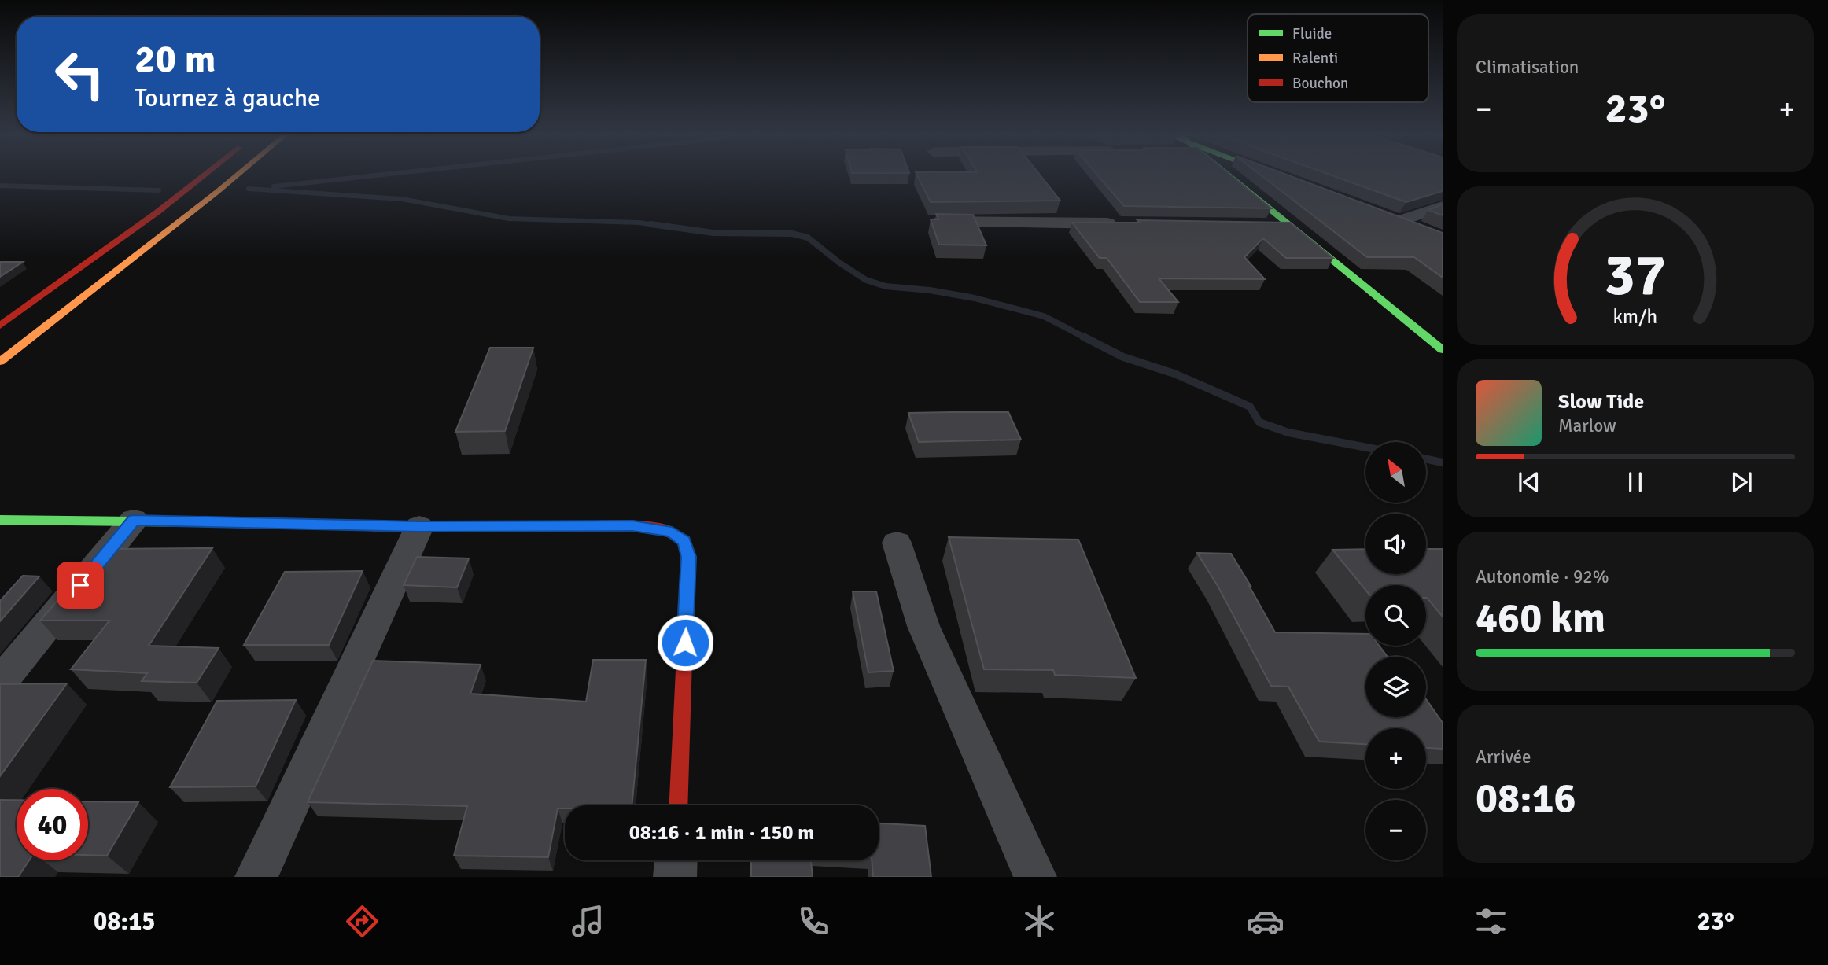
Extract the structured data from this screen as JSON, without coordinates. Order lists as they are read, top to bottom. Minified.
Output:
{"legend":["Fluide","Ralenti","Bouchon"],"north":"top left","page":{"tile":["Climatisation",["Autonomie · 92%","460 km"],["Arrivée","08:16"]],"turn":["20 m","Tournez à gauche"],"heat":["−","23°","+"],"song":["Slow Tide","Marlow"],"map_buttons":["+","−"],"limit":"40","trip":"08:16 · 1 min · 150 m","tabs":["08:15","23°"],"gauge":["37","km/h"]}}
